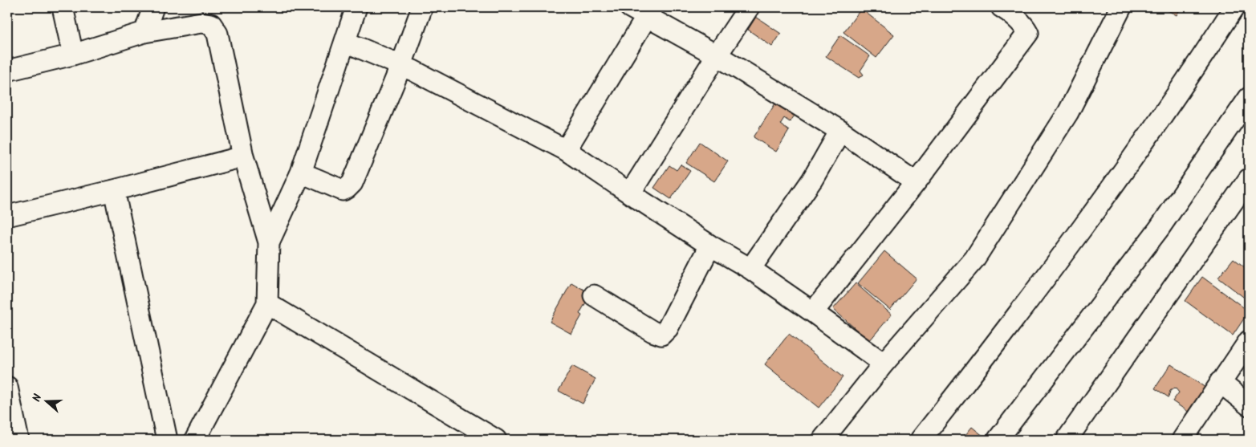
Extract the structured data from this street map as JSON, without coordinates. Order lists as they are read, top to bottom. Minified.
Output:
{"north":"left"}
